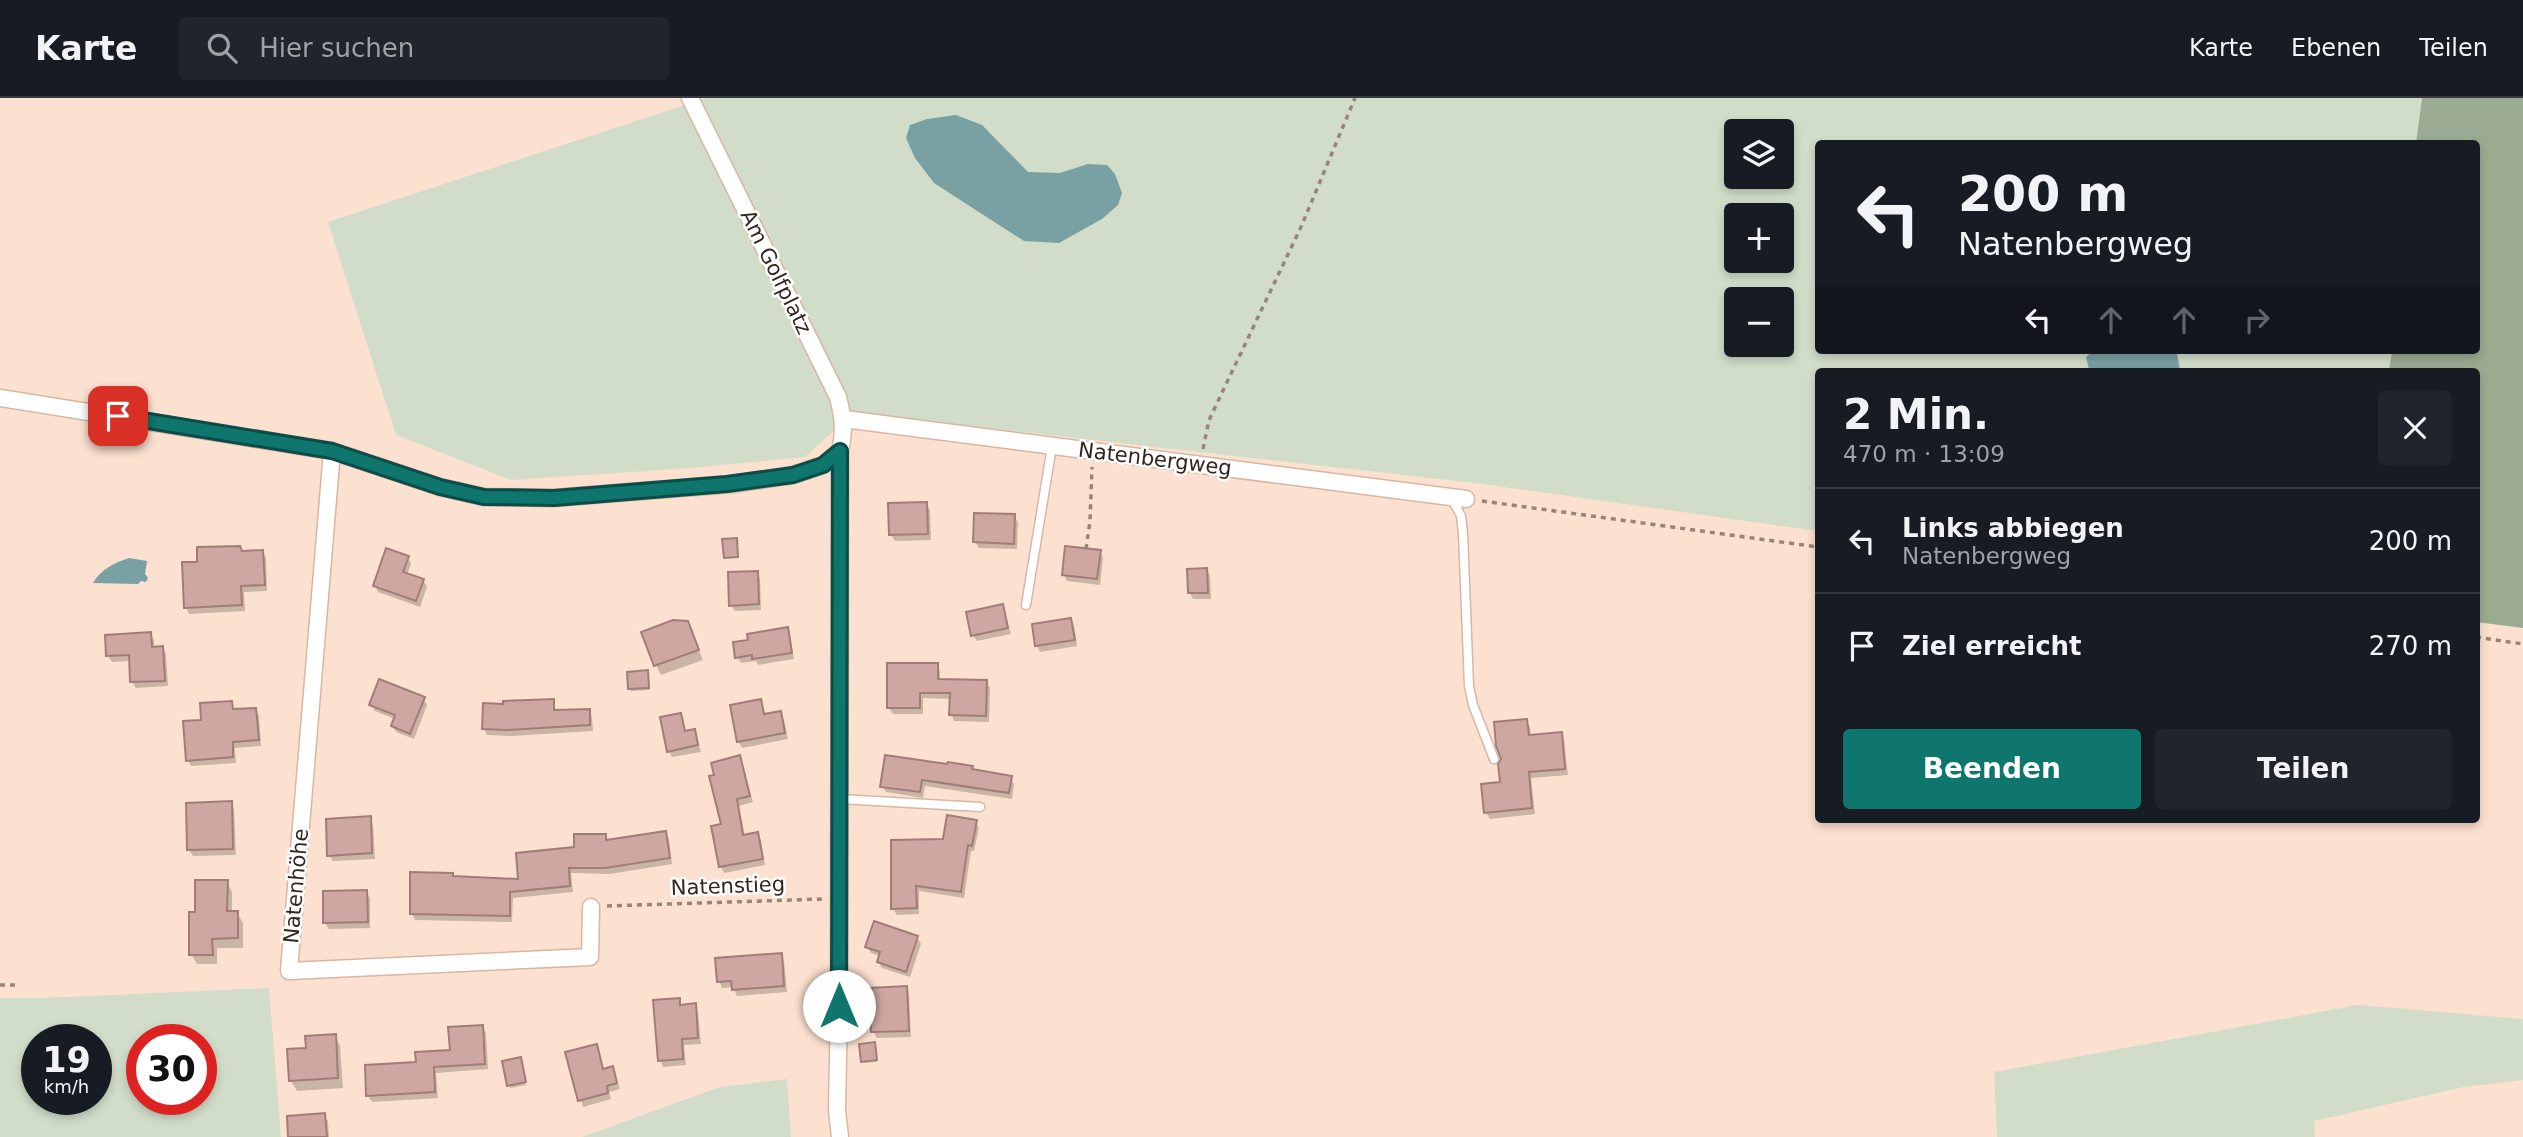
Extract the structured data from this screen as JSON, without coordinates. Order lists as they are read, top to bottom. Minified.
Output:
{"streets":{"street":["Am Golfplatz","Natenbergweg","Natenhöhe"],"path":["Natenstieg"]},"crossings":[["Am Golfplatz","Natenbergweg"],["Am Golfplatz","Natenstieg"]],"page":{"header":"Karte","search":"Hier suchen","nav":["Karte","Ebenen","Teilen"],"map_buttons":["+","−"],"turn":["200 m","Natenbergweg"],"heading":["2 Min.","470 m · 13:09"],"list":[{"name":"Links abbiegen","note":"Natenbergweg","value":"200 m"},{"name":"Ziel erreicht","value":"270 m"}],"buttons":["Beenden","Teilen"],"speed":"19 km/h","limit":"30"}}
